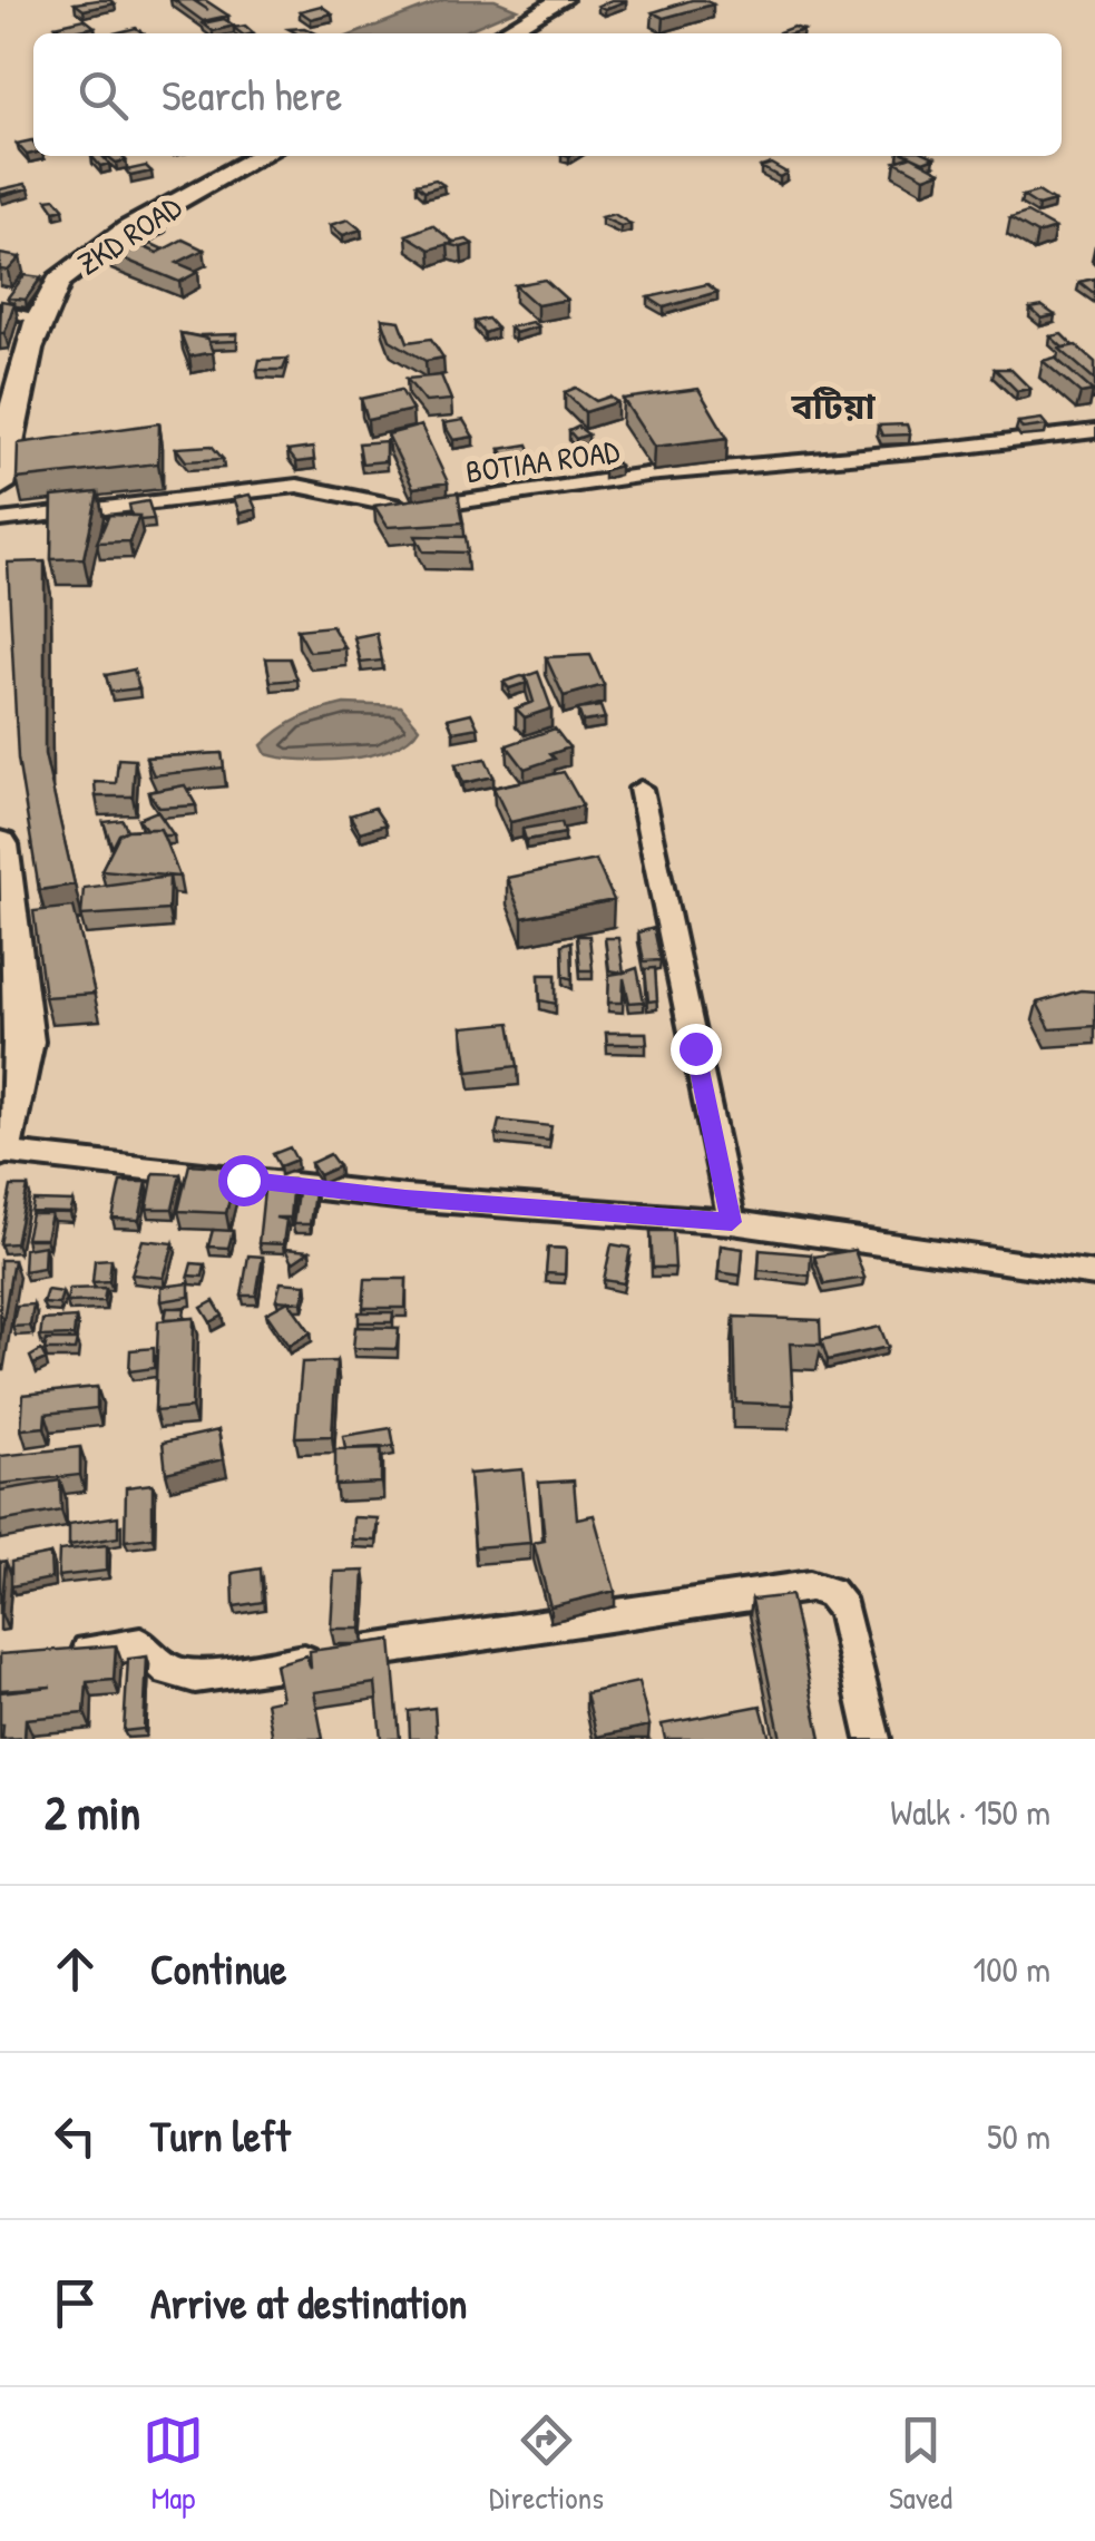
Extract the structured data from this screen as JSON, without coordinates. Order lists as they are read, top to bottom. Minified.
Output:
{"streets":{"main road":["ZKD ROAD"],"street":["BOTIAA ROAD"]},"districts":["বটিয়া"],"page":{"search":"Search here","heading":["2 min","Walk · 150 m"],"list":[["Continue","100 m"],["Turn left","50 m"],"Arrive at destination"],"nav":["Map","Directions","Saved"]}}
